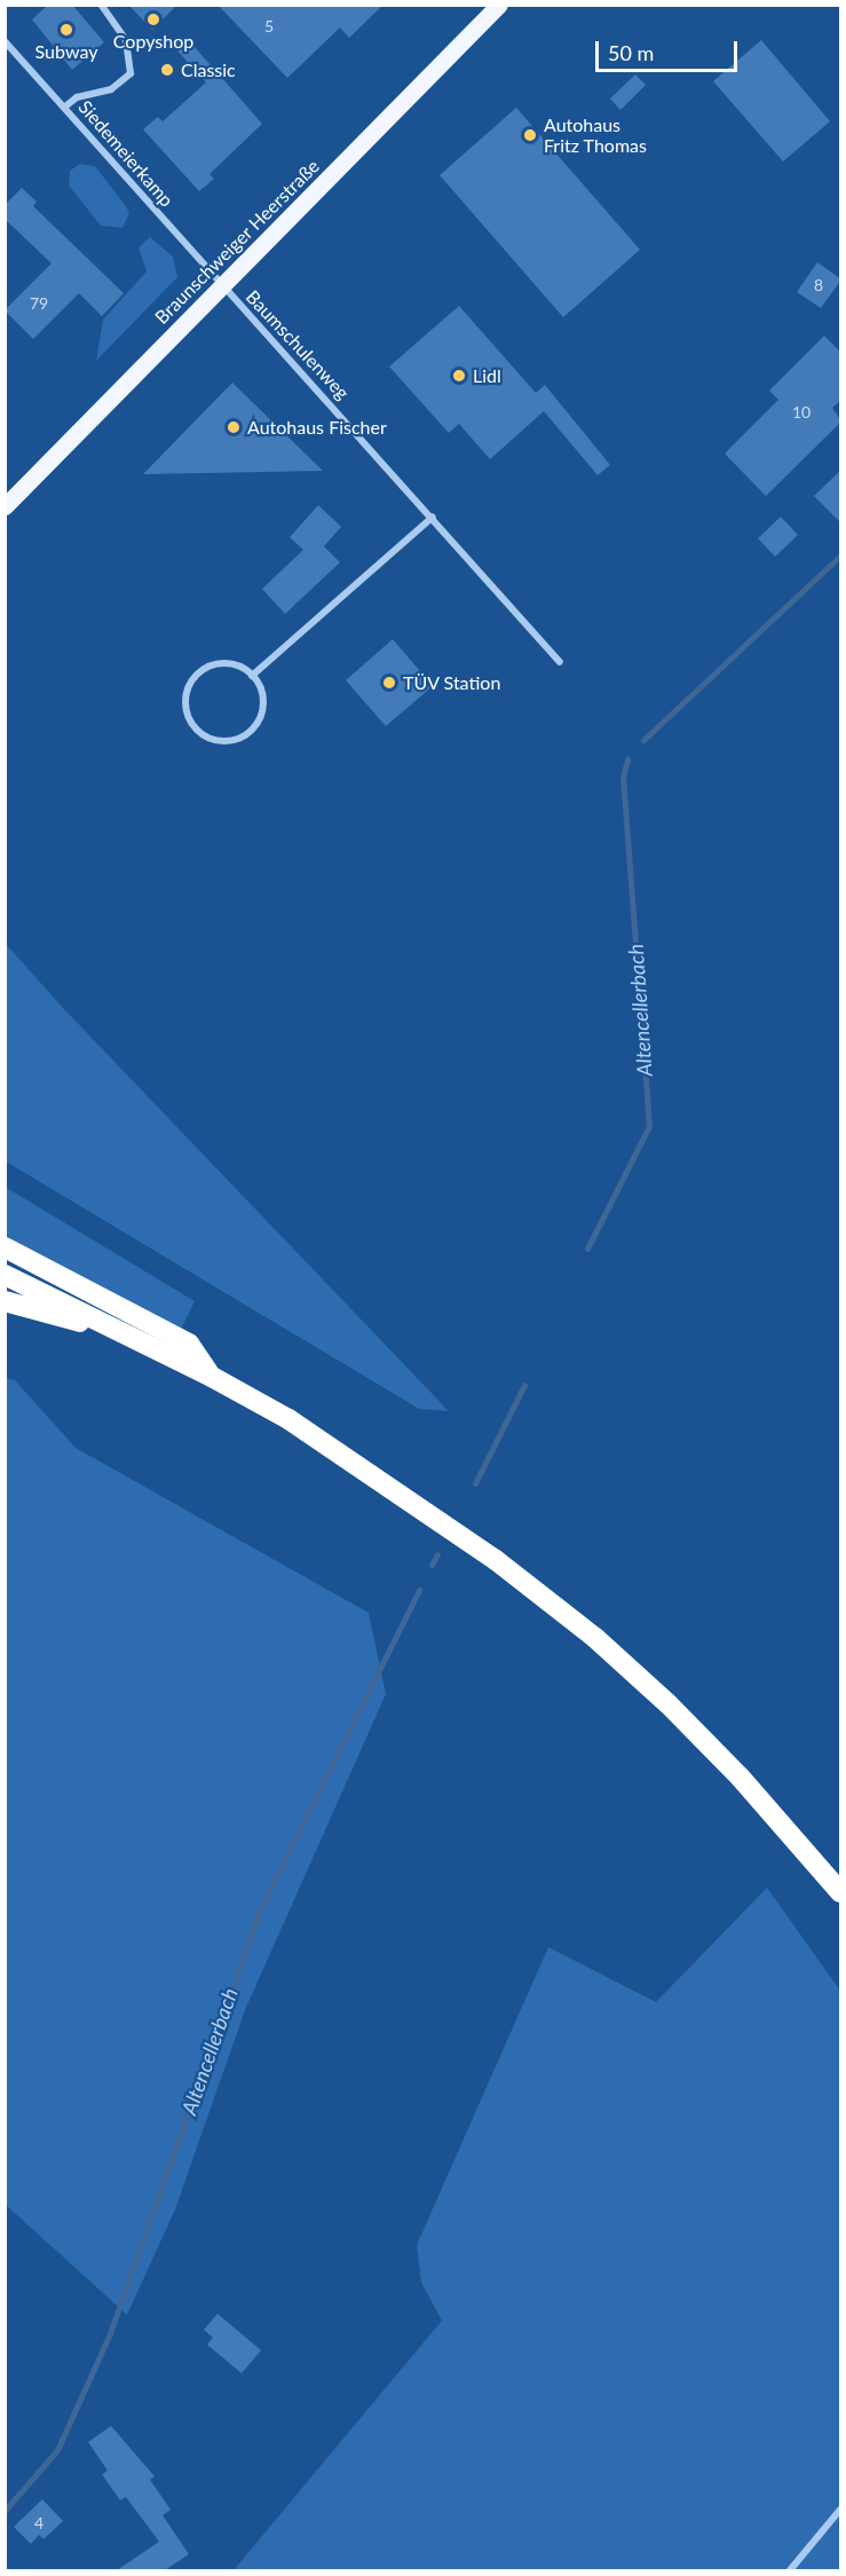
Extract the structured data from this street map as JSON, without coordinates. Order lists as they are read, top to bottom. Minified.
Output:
{"streets":{"main road":["Braunschweiger Heerstraße"],"street":["Siedemeierkamp","Baumschulenweg"]},"crossings":[["Siedemeierkamp","Braunschweiger Heerstraße"],["Siedemeierkamp","Baumschulenweg"],["Braunschweiger Heerstraße","Baumschulenweg"]],"water":["Altencellerbach"],"places":["Copyshop","Subway","Classic","Autohaus Fritz Thomas","Lidl","Autohaus Fischer","TÜV Station"],"house_numbers":["5","8","79","10","4"],"scale_bar":"50 m"}
